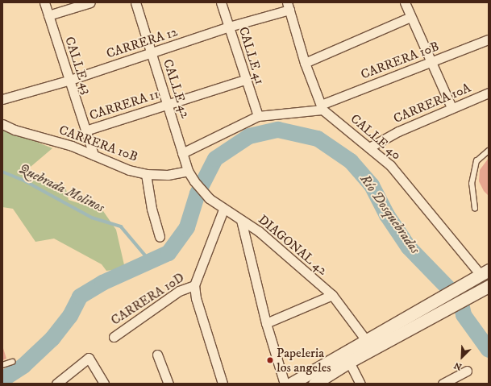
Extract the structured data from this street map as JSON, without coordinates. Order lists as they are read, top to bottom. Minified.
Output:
{"streets":{"street":["CARRERA 12","CALLE 41","CARRERA 10B","CALLE 43","CALLE 42","CARRERA 10A","CARRERA 11","CALLE 40","DIAGONAL 42","CARRERA 10D"]},"crossings":[["CARRERA 12","CALLE 41"],["CARRERA 12","CALLE 43"],["CARRERA 12","CALLE 42"],["CARRERA 12","CALLE 40"],["CALLE 41","CARRERA 10B"],["CALLE 41","CARRERA 11"],["CARRERA 10B","CALLE 43"],["CARRERA 10B","CALLE 42"],["CARRERA 10B","CALLE 40"],["CALLE 43","CARRERA 11"],["CALLE 42","CARRERA 11"],["CALLE 42","DIAGONAL 42"],["CARRERA 10A","CALLE 40"],["DIAGONAL 42","CARRERA 10D"]],"water":["Quebrada Molinos","Río Dosquebradas"],"places":["Papeleria los angeles"],"north":"bottom left"}
